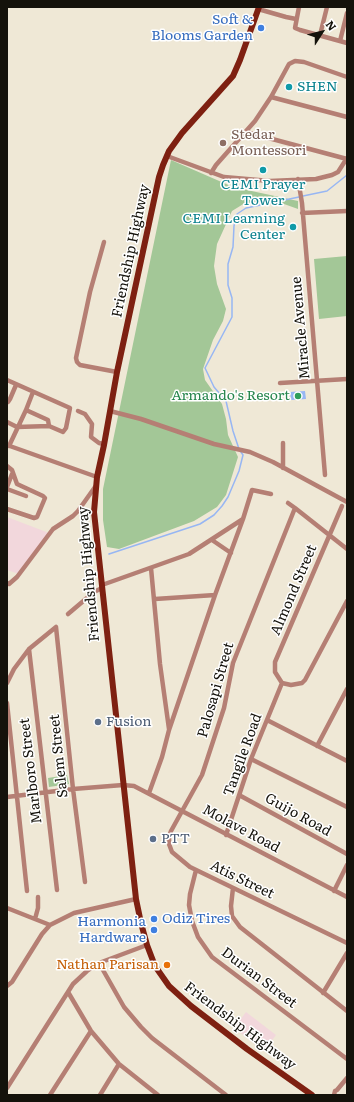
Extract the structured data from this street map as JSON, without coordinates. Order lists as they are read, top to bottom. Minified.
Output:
{"streets":{"main road":["Friendship Highway"],"street":["Miracle Avenue","Almond Street","Palosapi Street","Tangile Road","Salem Street","Marlboro Street","Guijo Road","Molave Road","Atis Street","Durian Street"]},"crossings":[["Friendship Highway","Molave Road"],["Almond Street","Tangile Road"],["Palosapi Street","Molave Road"],["Palosapi Street","Atis Street"],["Tangile Road","Guijo Road"],["Tangile Road","Molave Road"],["Salem Street","Marlboro Street"],["Salem Street","Molave Road"],["Marlboro Street","Molave Road"],["Molave Road","Atis Street"],["Atis Street","Durian Street"]],"places":["Soft & Blooms Garden","SHEN","Stedar Montessori","CEMI Prayer Tower","CEMI Learning Center","Armando's Resort","Fusion","PTT","Odiz Tires","Harmonia Hardware","Nathan Parisan"],"north":"top right"}
